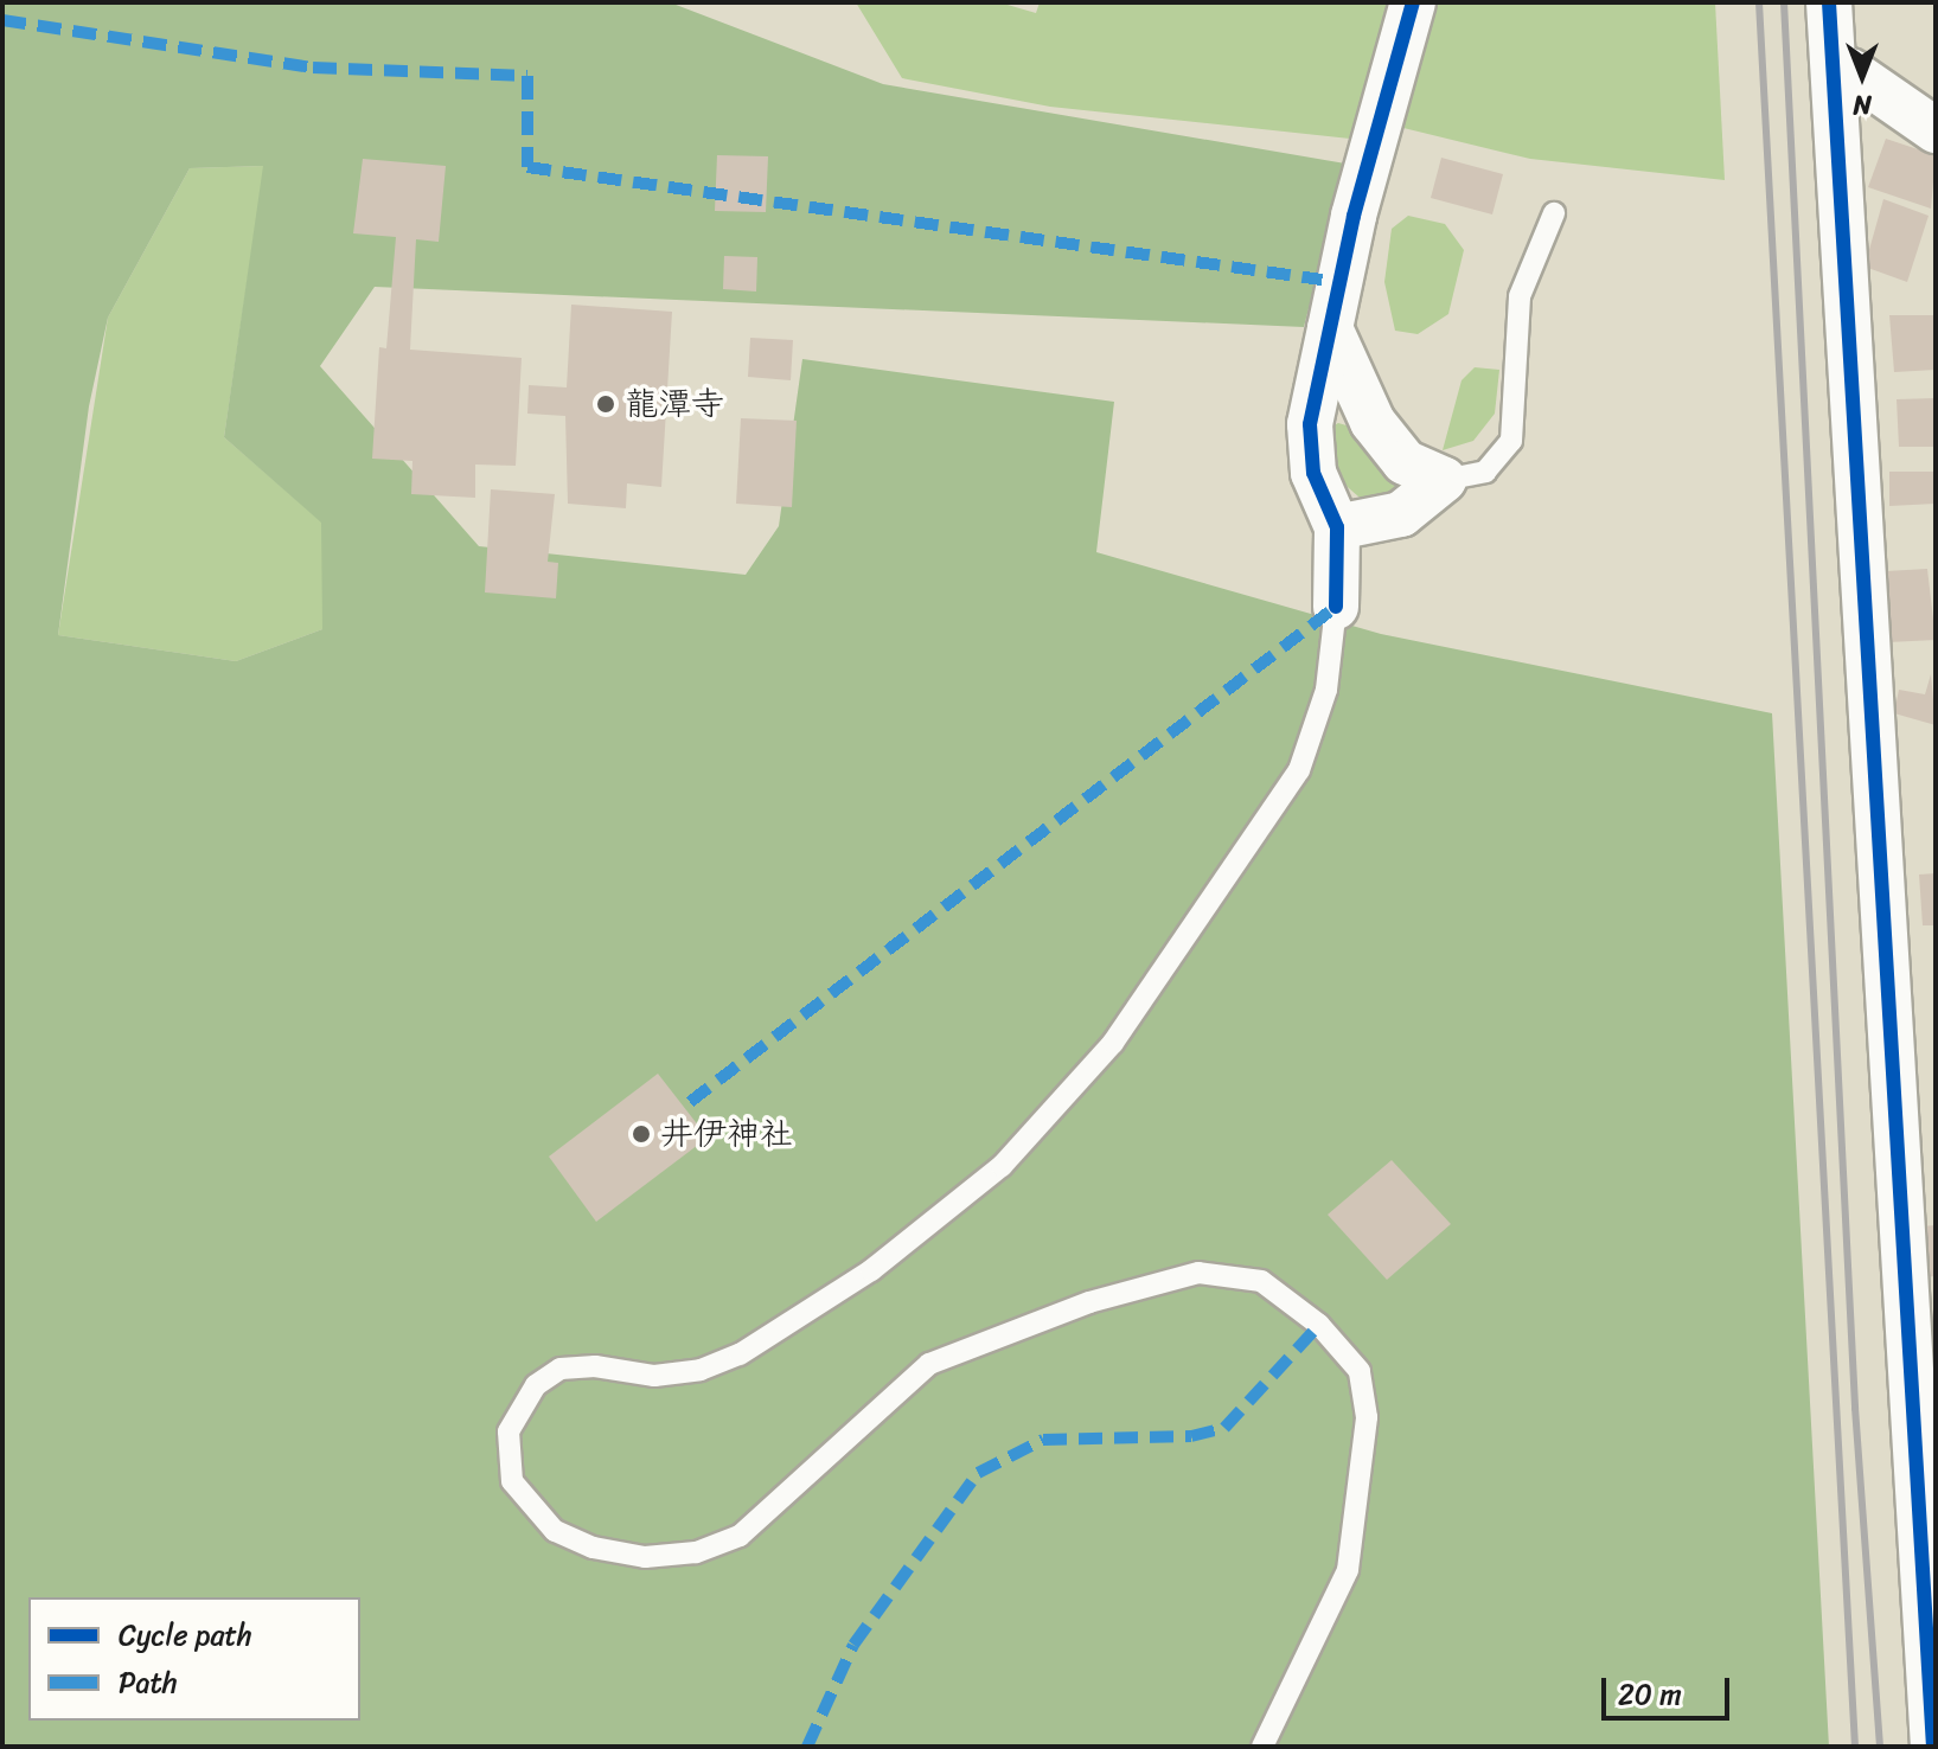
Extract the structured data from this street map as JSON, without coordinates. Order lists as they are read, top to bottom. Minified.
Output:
{"places":["龍潭寺","井伊神社"],"legend":["Cycle path","Path"],"scale_bar":"20 m","north":"bottom"}
